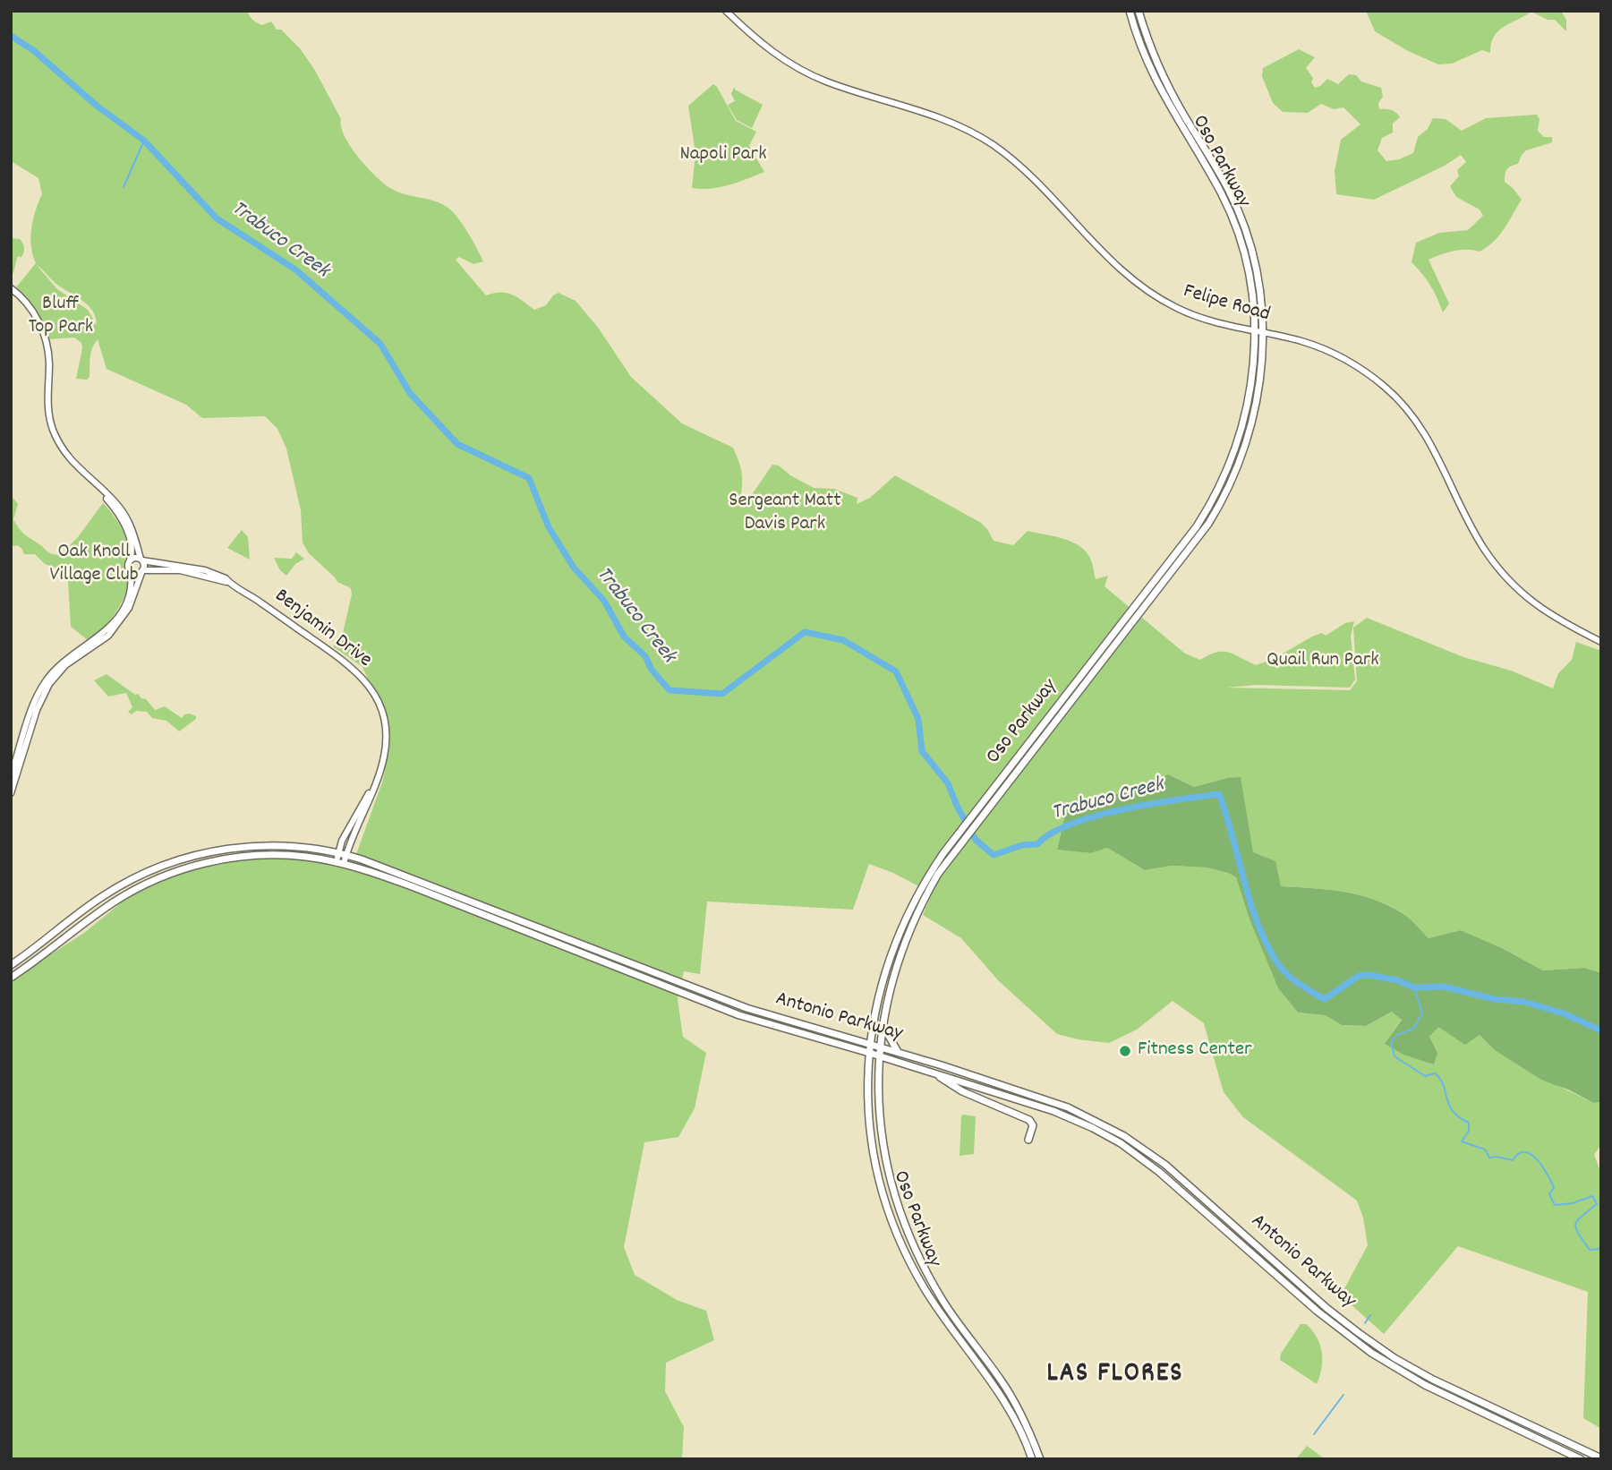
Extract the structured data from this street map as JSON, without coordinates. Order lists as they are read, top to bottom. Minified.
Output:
{"streets":{"main road":["Oso Parkway","Felipe Road","Benjamin Drive","Antonio Parkway"]},"crossings":[["Oso Parkway","Felipe Road"],["Oso Parkway","Antonio Parkway"],["Benjamin Drive","Antonio Parkway"]],"districts":["LAS FLORES"],"water":["Trabuco Creek"],"parks":["Napoli Park","Bluff Top Park","Sergeant Matt Davis Park","Oak Knoll Village Club","Quail Run Park"],"places":["Fitness Center"]}
